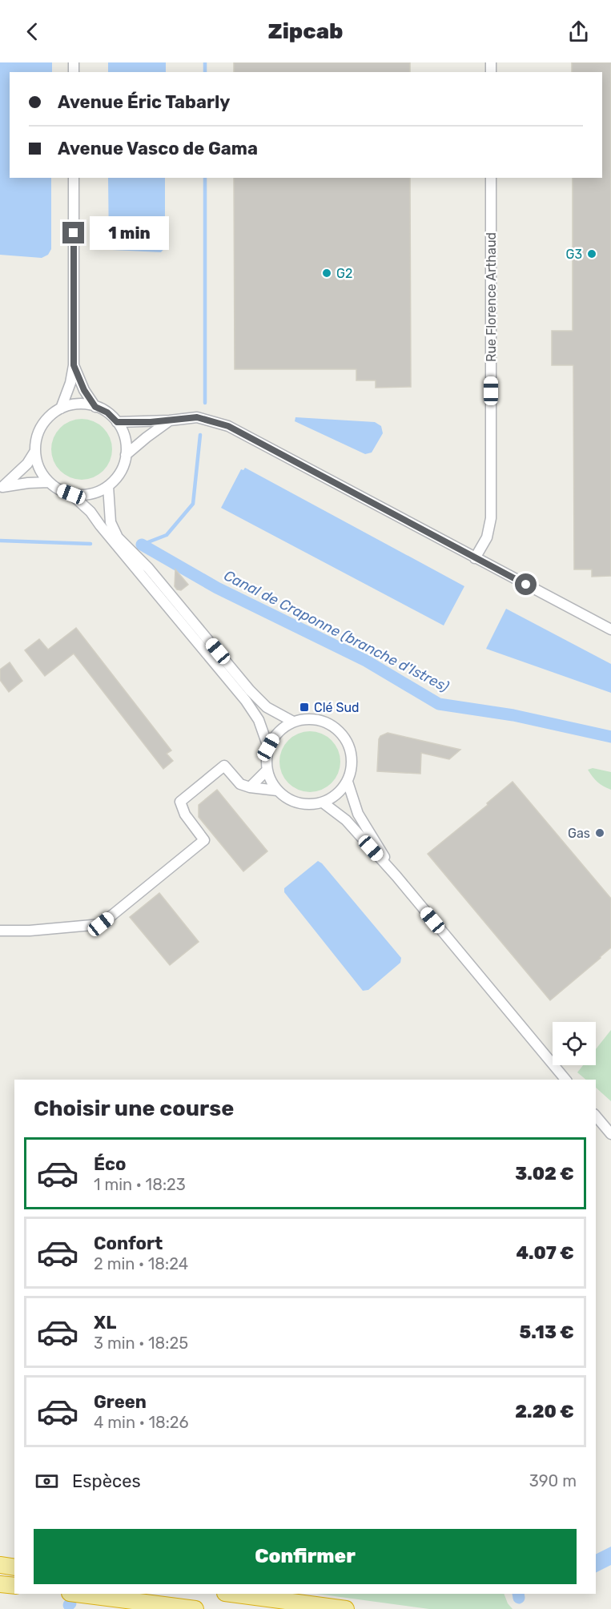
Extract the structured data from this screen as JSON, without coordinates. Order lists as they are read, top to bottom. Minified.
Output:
{"streets":{"street":["Rue Florence Arthaud"]},"water":["Canal de Craponne (branche d'Istres)"],"places":{"other":["G3","G2","Gas"],"transit":["Clé Sud"]},"page":{"header":"Zipcab","banner":["Avenue Éric Tabarly","Avenue Vasco de Gama"],"bubble":"1 min","heading":"Choisir une course","list":[{"name":"Éco","note":"1 min · 18:23","value":"3.02 €"},{"name":"Confort","note":"2 min · 18:24","value":"4.07 €"},{"name":"XL","note":"3 min · 18:25","value":"5.13 €"},{"name":"Green","note":"4 min · 18:26","value":"2.20 €"}],"pay":["Espèces","390 m"],"buttons":"Confirmer"}}
